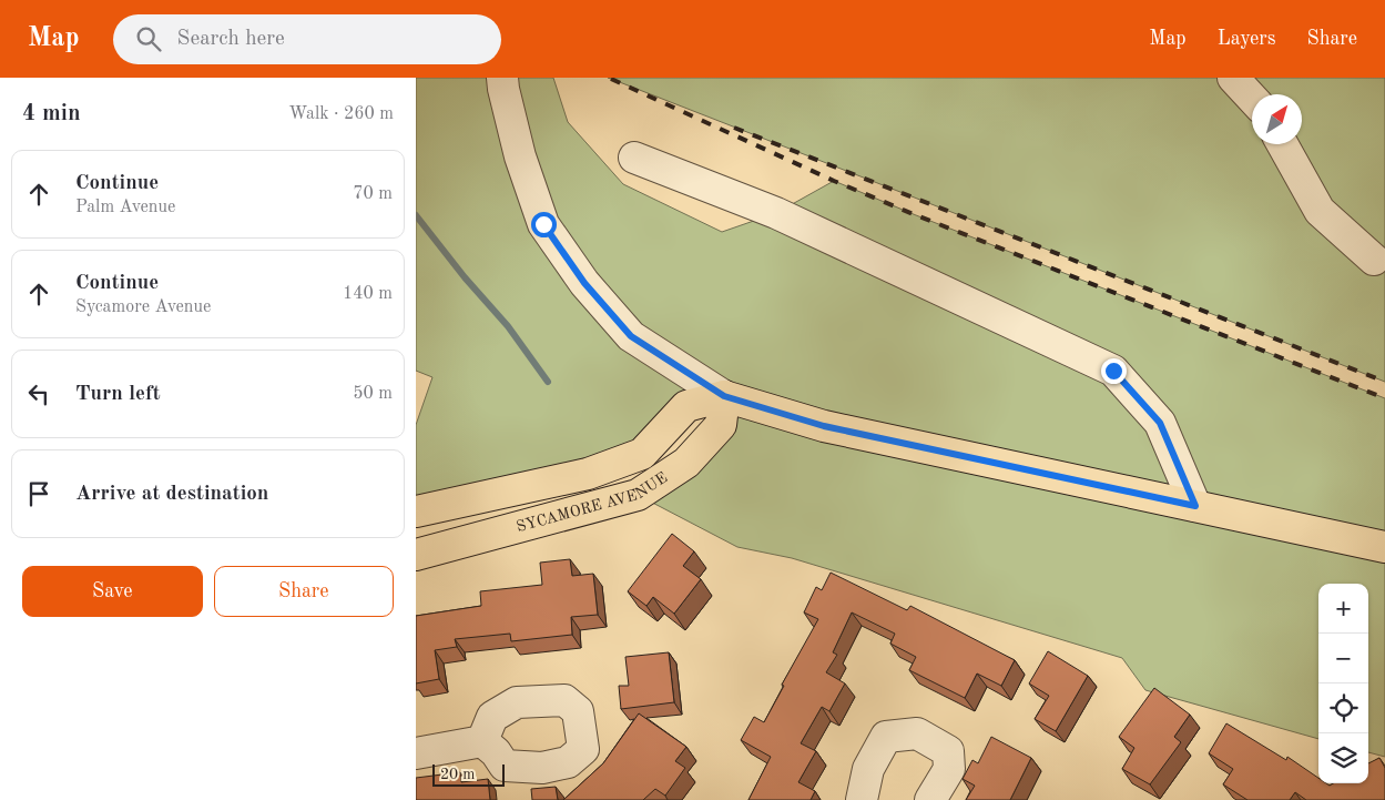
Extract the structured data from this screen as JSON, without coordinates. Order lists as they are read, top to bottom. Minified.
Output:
{"streets":{"main road":["SYCAMORE AVENUE"]},"scale_bar":"20 m","north":"top right","page":{"header":"Map","search":"Search here","nav":["Map","Layers","Share"],"heading":["4 min","Walk · 260 m"],"list":[["Continue","Palm Avenue","70 m"],["Continue","Sycamore Avenue","140 m"],["Turn left","50 m"],"Arrive at destination"],"buttons":["Save","Share"],"map_buttons":["+","−"],"scale":"20 m"}}
